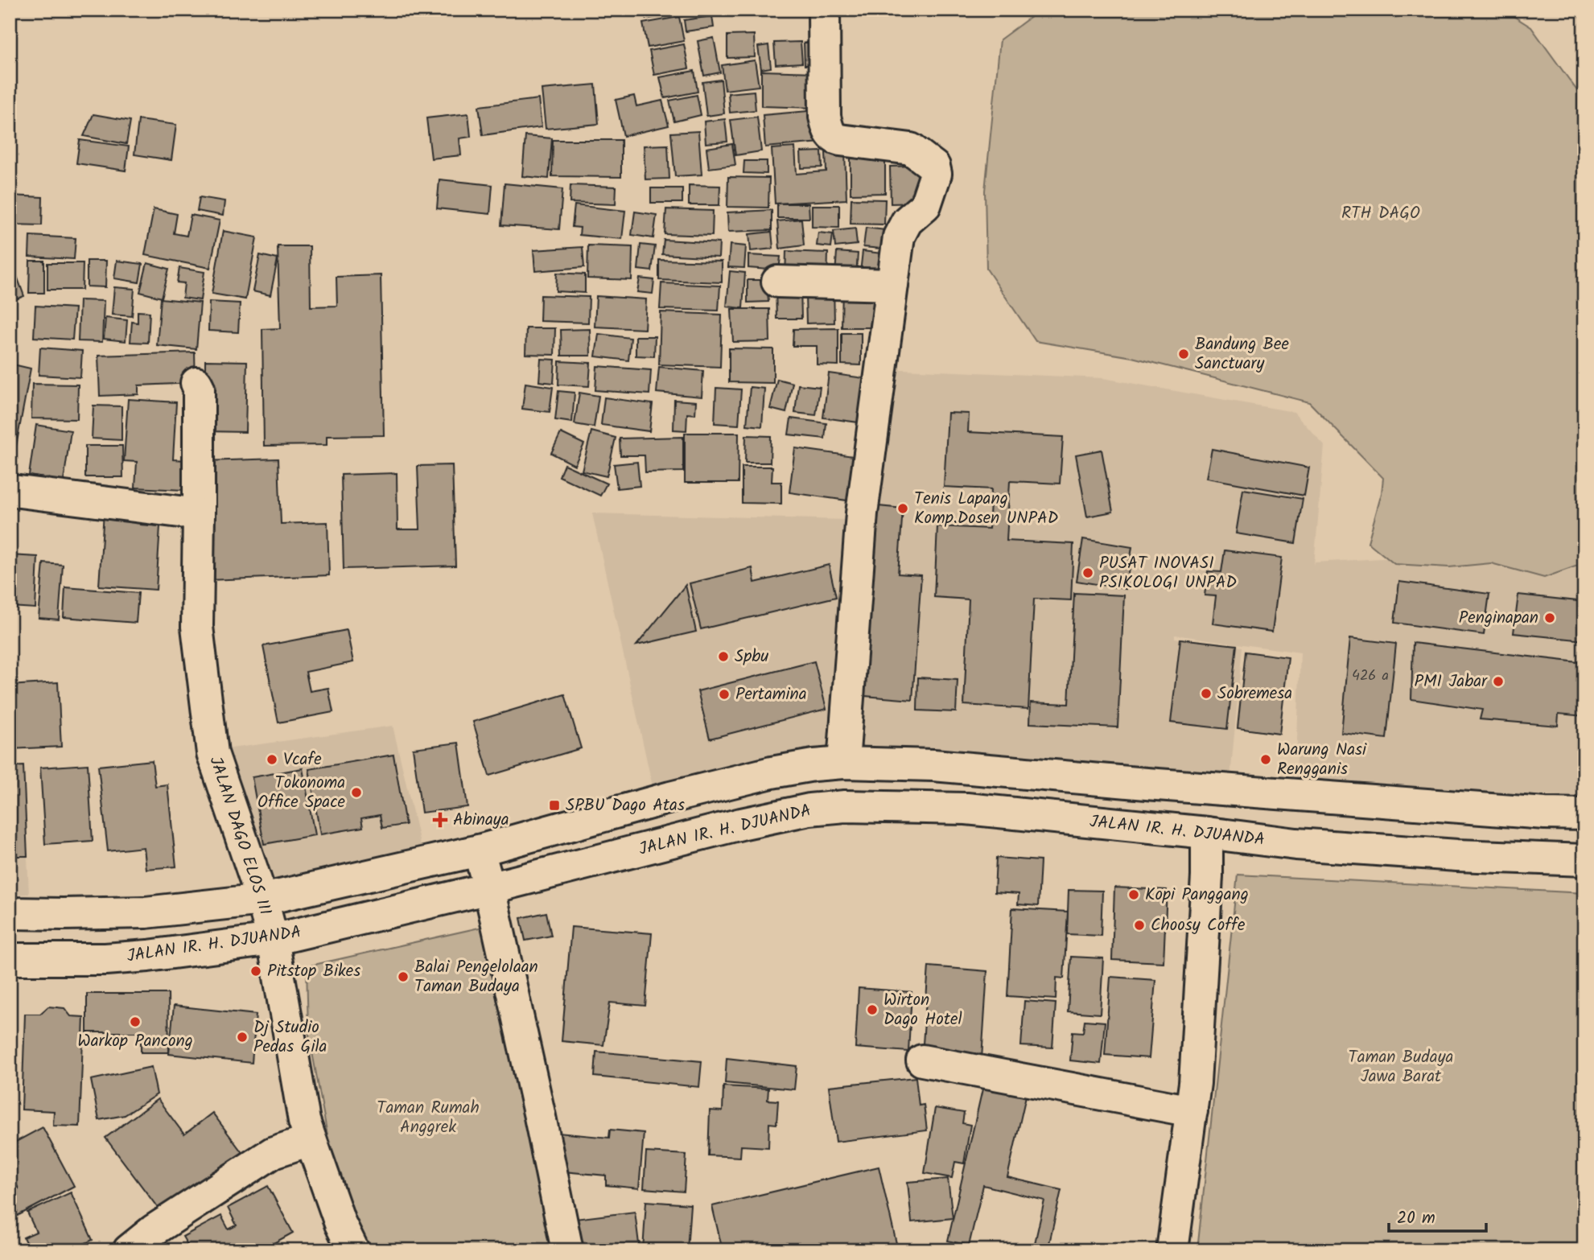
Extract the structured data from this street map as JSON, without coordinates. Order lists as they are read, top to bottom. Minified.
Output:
{"streets":{"street":["JALAN IR. H. DJUANDA","JALAN DAGO ELOS III"]},"crossings":[["JALAN IR. H. DJUANDA","JALAN DAGO ELOS III"]],"parks":["RTH DAGO","Taman Budaya Jawa Barat","Taman Rumah Anggrek"],"places":{"other":["Bandung Bee Sanctuary","Tenis Lapang Komp.Dosen UNPAD","PUSAT INOVASI PSIKOLOGI UNPAD","Penginapan","Spbu","PMI Jabar","Sobremesa","Pertamina","Vcafe","Warung Nasi Rengganis","Tokonoma Office Space","Kopi Panggang","Choosy Coffe","Pitstop Bikes","Balai Pengelolaan Taman Budaya","Wirton Dago Hotel","Warkop Pancong","Dj Studio Pedas Gila"],"transit":["SPBU Dago Atas"],"health":["Abinaya"]},"house_numbers":["426 a"],"scale_bar":"20 m"}
